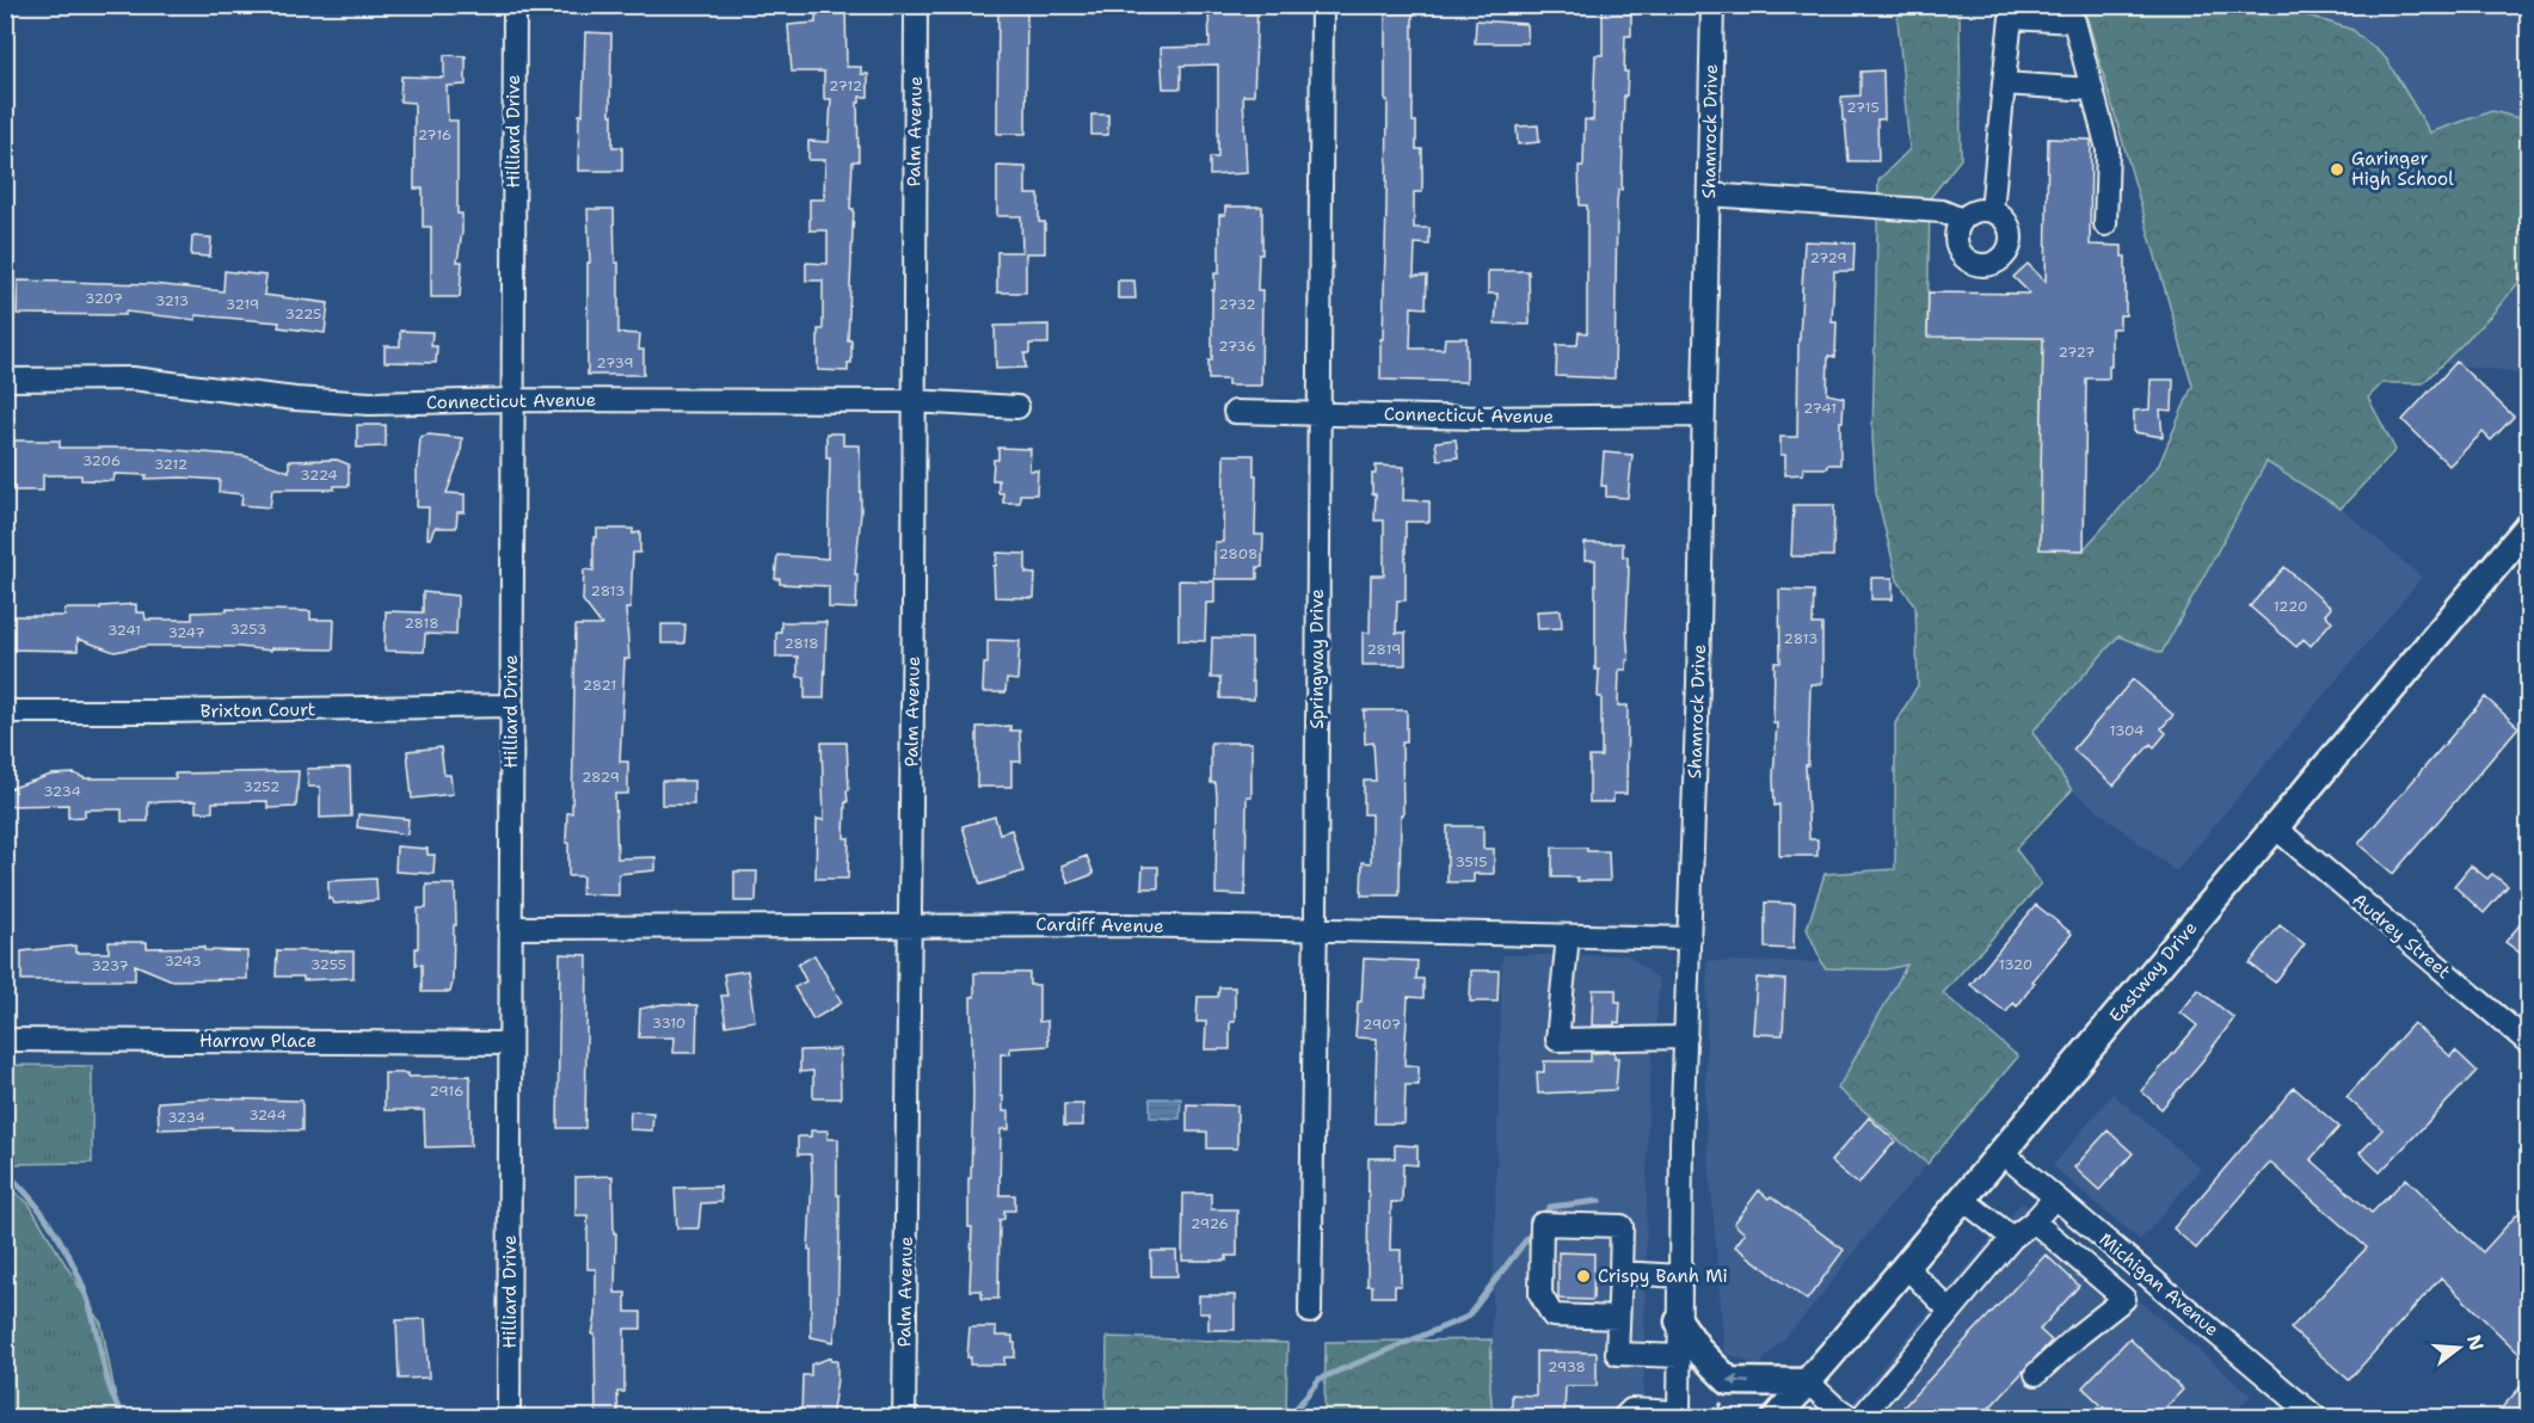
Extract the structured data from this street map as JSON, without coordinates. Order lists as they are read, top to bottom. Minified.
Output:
{"streets":{"main road":["Eastway Drive"],"street":["Hilliard Drive","Palm Avenue","Shamrock Drive","Connecticut Avenue","Springway Drive","Brixton Court","Cardiff Avenue","Audrey Street","Harrow Place","Michigan Avenue"]},"crossings":[["Hilliard Drive","Connecticut Avenue"],["Hilliard Drive","Brixton Court"],["Hilliard Drive","Cardiff Avenue"],["Hilliard Drive","Harrow Place"],["Palm Avenue","Connecticut Avenue"],["Palm Avenue","Cardiff Avenue"],["Shamrock Drive","Connecticut Avenue"],["Shamrock Drive","Cardiff Avenue"],["Connecticut Avenue","Springway Drive"],["Springway Drive","Cardiff Avenue"],["Audrey Street","Eastway Drive"],["Eastway Drive","Michigan Avenue"]],"places":["Garinger High School","Crispy Banh Mi"],"house_numbers":["2712","2715","2716","2729","3207","3213","3219","2732","3225","2736","2727","2739","2741","3206","3212","3224","2808","2813","1220","2818","3253","3241","3247","2813","2818","2819","2821","1304","2829","3252","3234","3515","3243","3255","1320","3237","3310","2907","2916","3244","3234","2926","2938"],"north":"right"}
